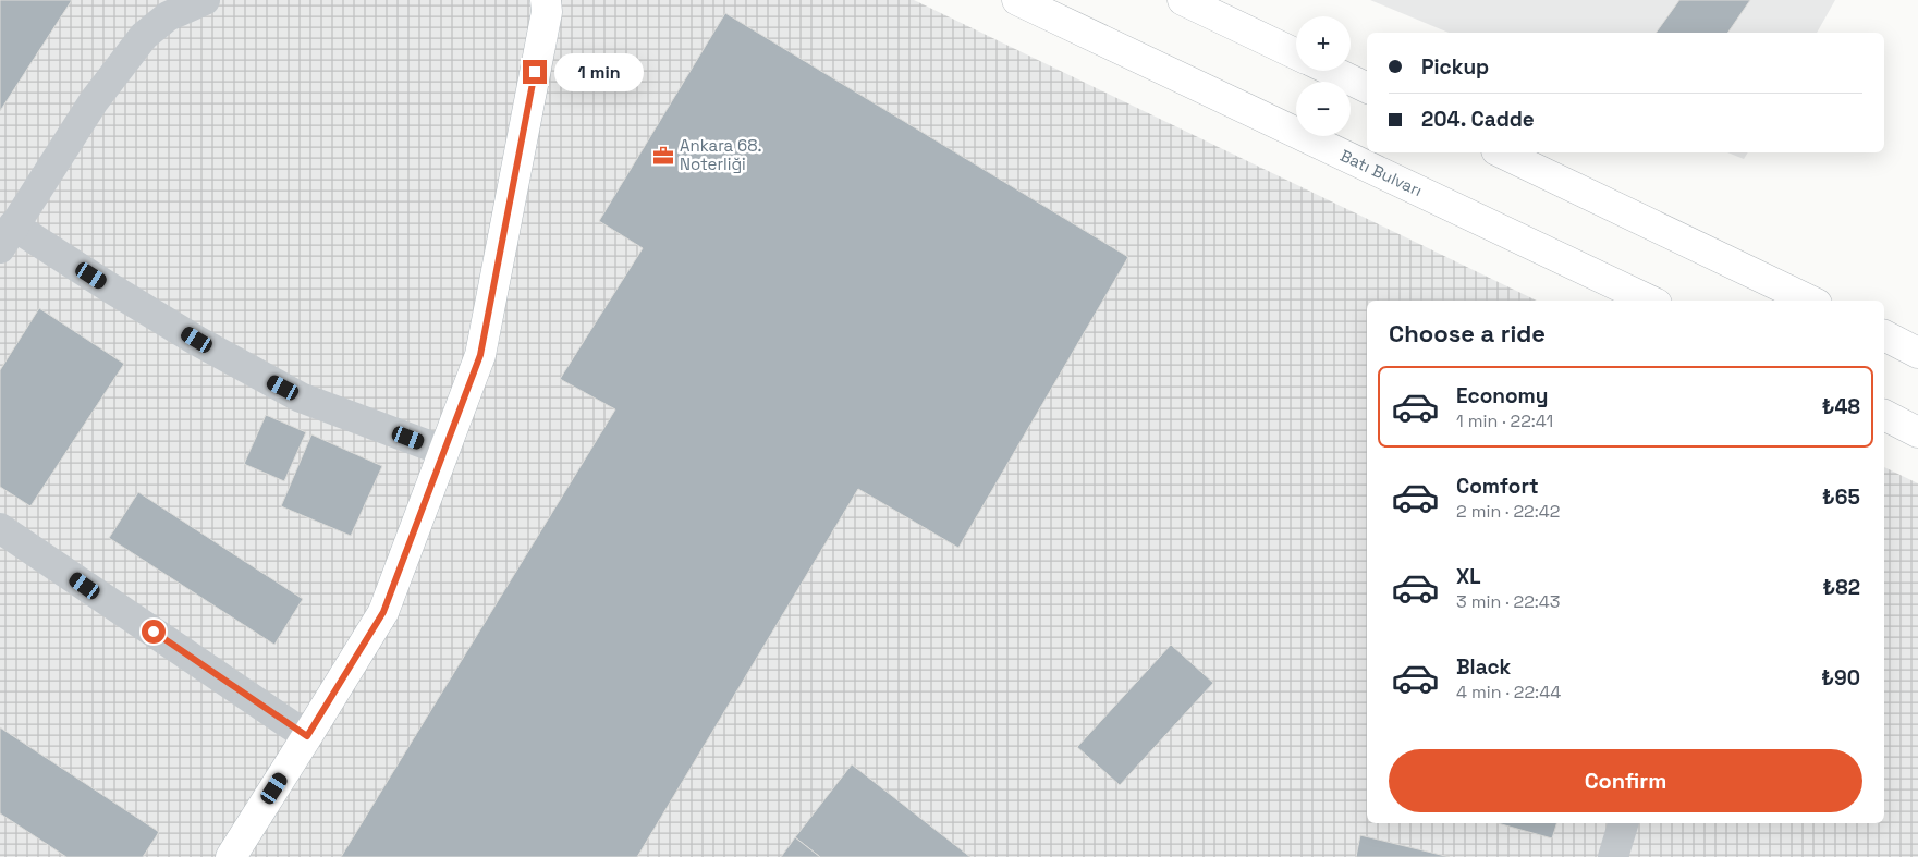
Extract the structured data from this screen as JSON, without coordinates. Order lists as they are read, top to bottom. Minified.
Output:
{"streets":{"main road":["Batı Bulvarı"]},"places":{"office":["Ankara 68. Noterliği"]},"page":{"map_buttons":["+","−"],"banner":["Pickup","204. Cadde"],"bubble":"1 min","heading":"Choose a ride","list":[{"name":"Economy","note":"1 min · 22:41","value":"₺48"},{"name":"Comfort","note":"2 min · 22:42","value":"₺65"},{"name":"XL","note":"3 min · 22:43","value":"₺82"},{"name":"Black","note":"4 min · 22:44","value":"₺90"}],"buttons":"Confirm"}}
